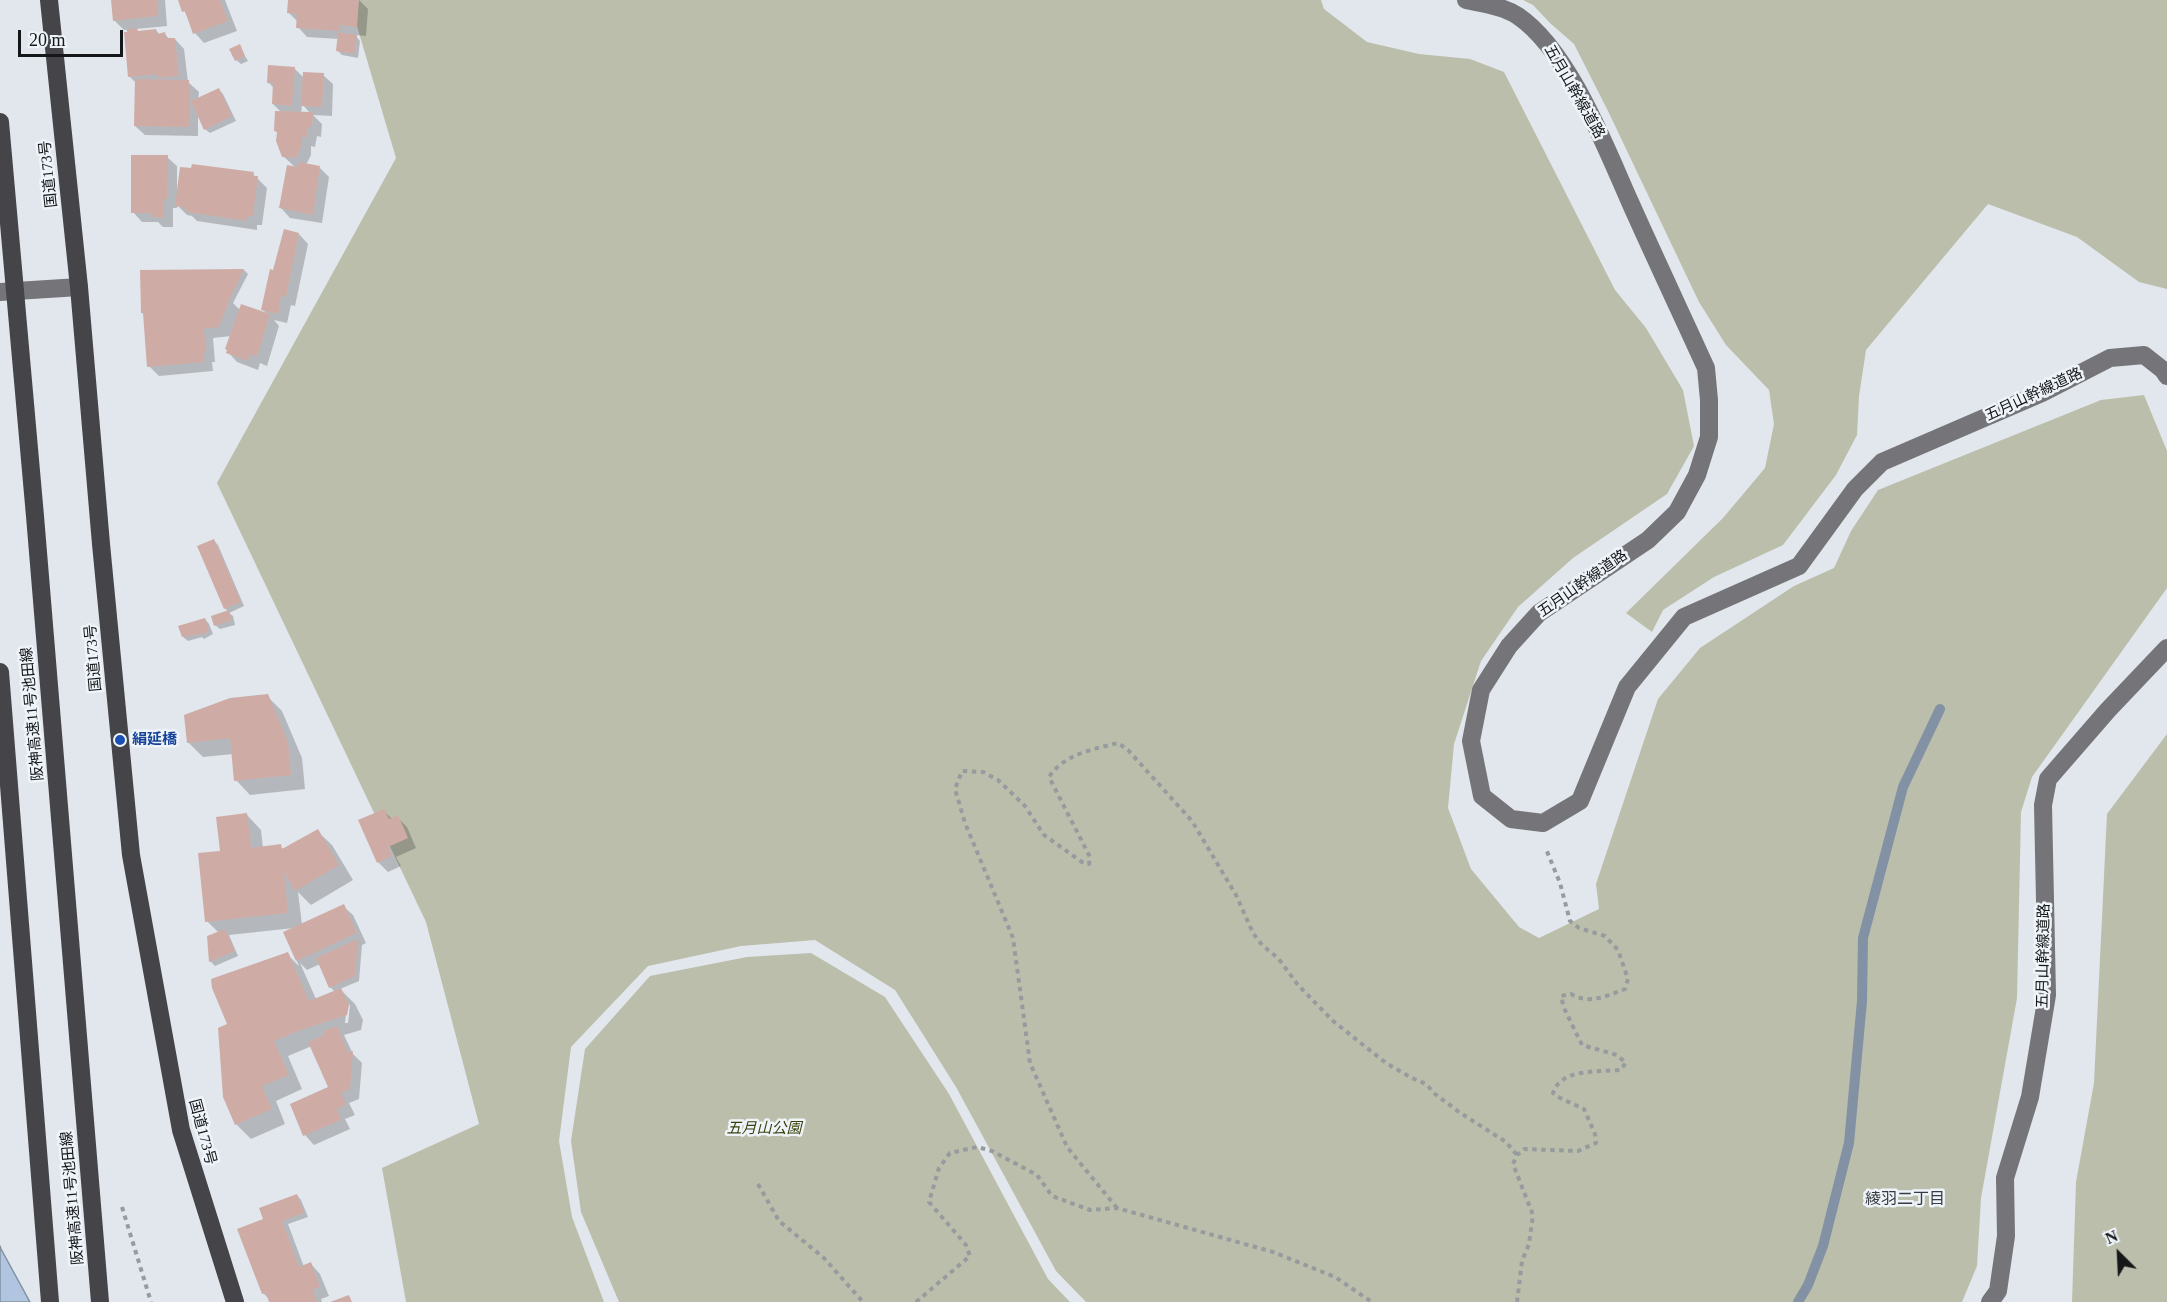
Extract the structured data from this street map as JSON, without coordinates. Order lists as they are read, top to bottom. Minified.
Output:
{"streets":{"highway":["国道173号","阪神高速11号池田線"],"street":["五月山幹線道路"]},"districts":["綾羽二丁目"],"parks":["五月山公園"],"places":["絹延橋"],"scale_bar":"20 m","north":"top left"}
